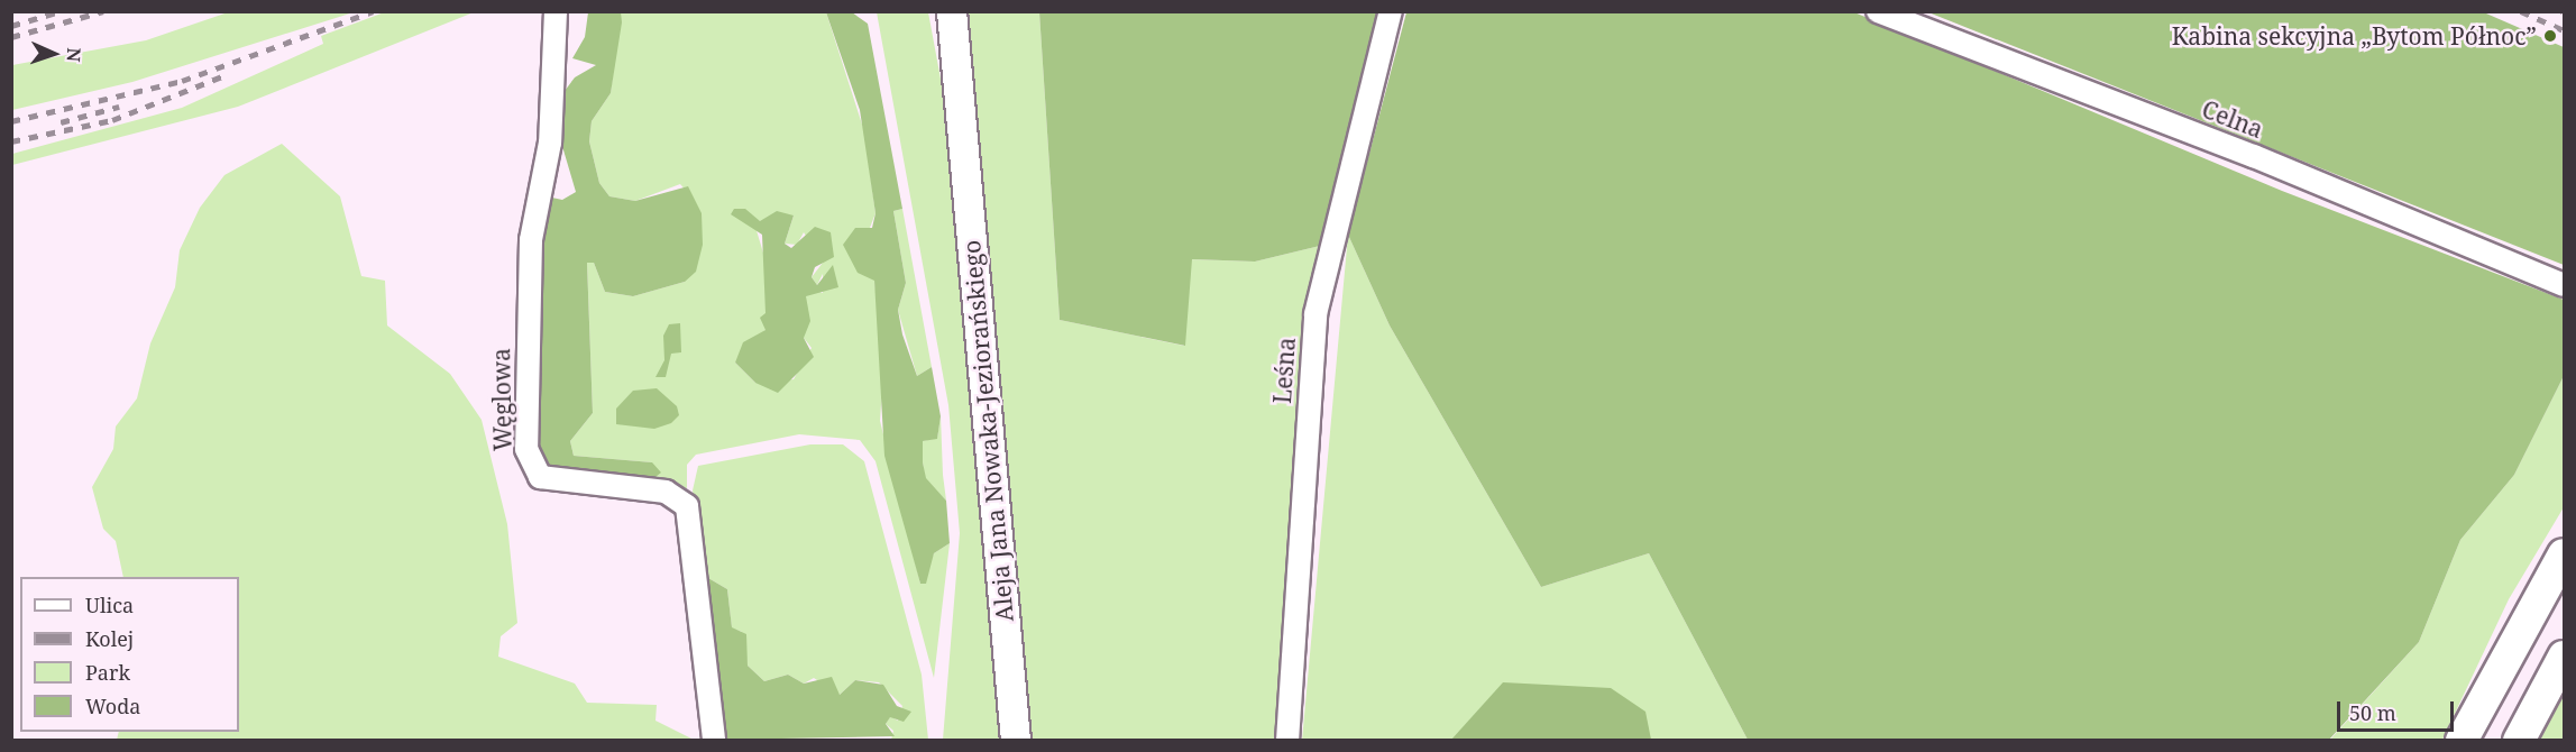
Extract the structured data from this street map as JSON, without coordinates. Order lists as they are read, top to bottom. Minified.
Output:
{"streets":{"main road":["Aleja Jana Nowaka-Jeziorańskiego"],"street":["Celna","Leśna","Węglowa"]},"places":["Kabina sekcyjna „Bytom Północ”"],"legend":["Ulica","Kolej","Park","Woda"],"scale_bar":"50 m","north":"right"}
